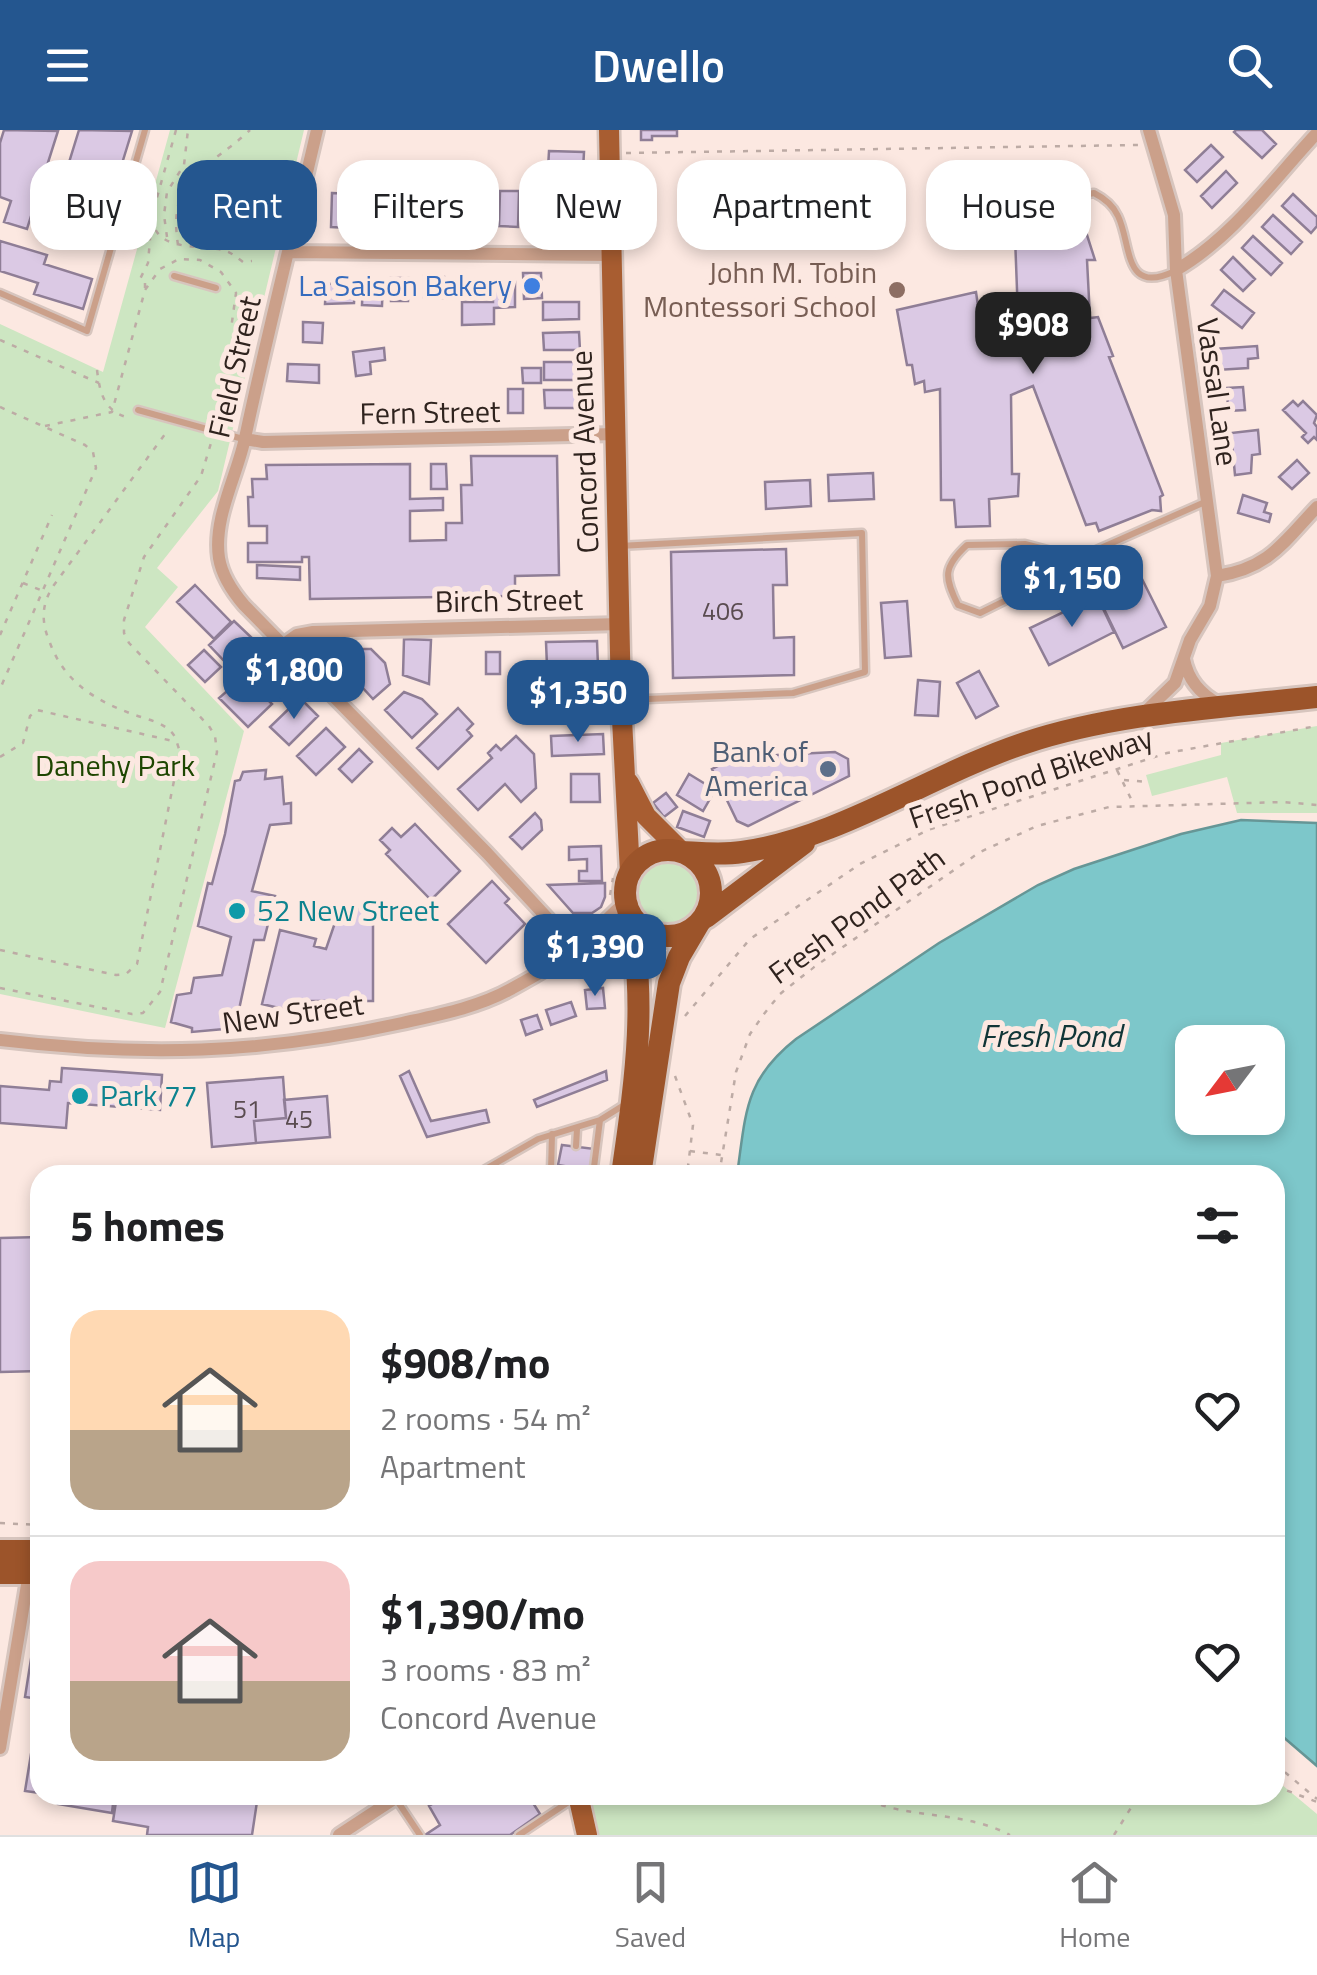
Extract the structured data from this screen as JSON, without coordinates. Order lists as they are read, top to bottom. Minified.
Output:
{"streets":{"main road":["Concord Avenue"],"street":["Field Street","Vassal Lane","Fern Street","Birch Street","New Street"],"path":["Fresh Pond Bikeway","Fresh Pond Path"]},"crossings":[["Field Street","Fern Street"],["Field Street","Birch Street"],["Fern Street","Concord Avenue"],["Concord Avenue","Birch Street"],["Concord Avenue","New Street"]],"water":["Fresh Pond"],"parks":["Danehy Park"],"places":["La Saison Bakery","John M. Tobin Montessori School","Bank of America","52 New Street","Park 77"],"house_numbers":["406","51","45"],"north":"bottom left","page":{"header":"Dwello","chip":["Buy","Rent","Filters","New","Apartment","House"],"price":["$908","$1,150","$1,800","$1,350","$1,390"],"heading":"5 homes","list":[{"name":"$908/mo","note":"2 rooms · 54 m² · Apartment"},{"name":"$1,390/mo","note":"3 rooms · 83 m² · Concord Avenue"}],"tabs":["Map","Saved","Home"]}}
